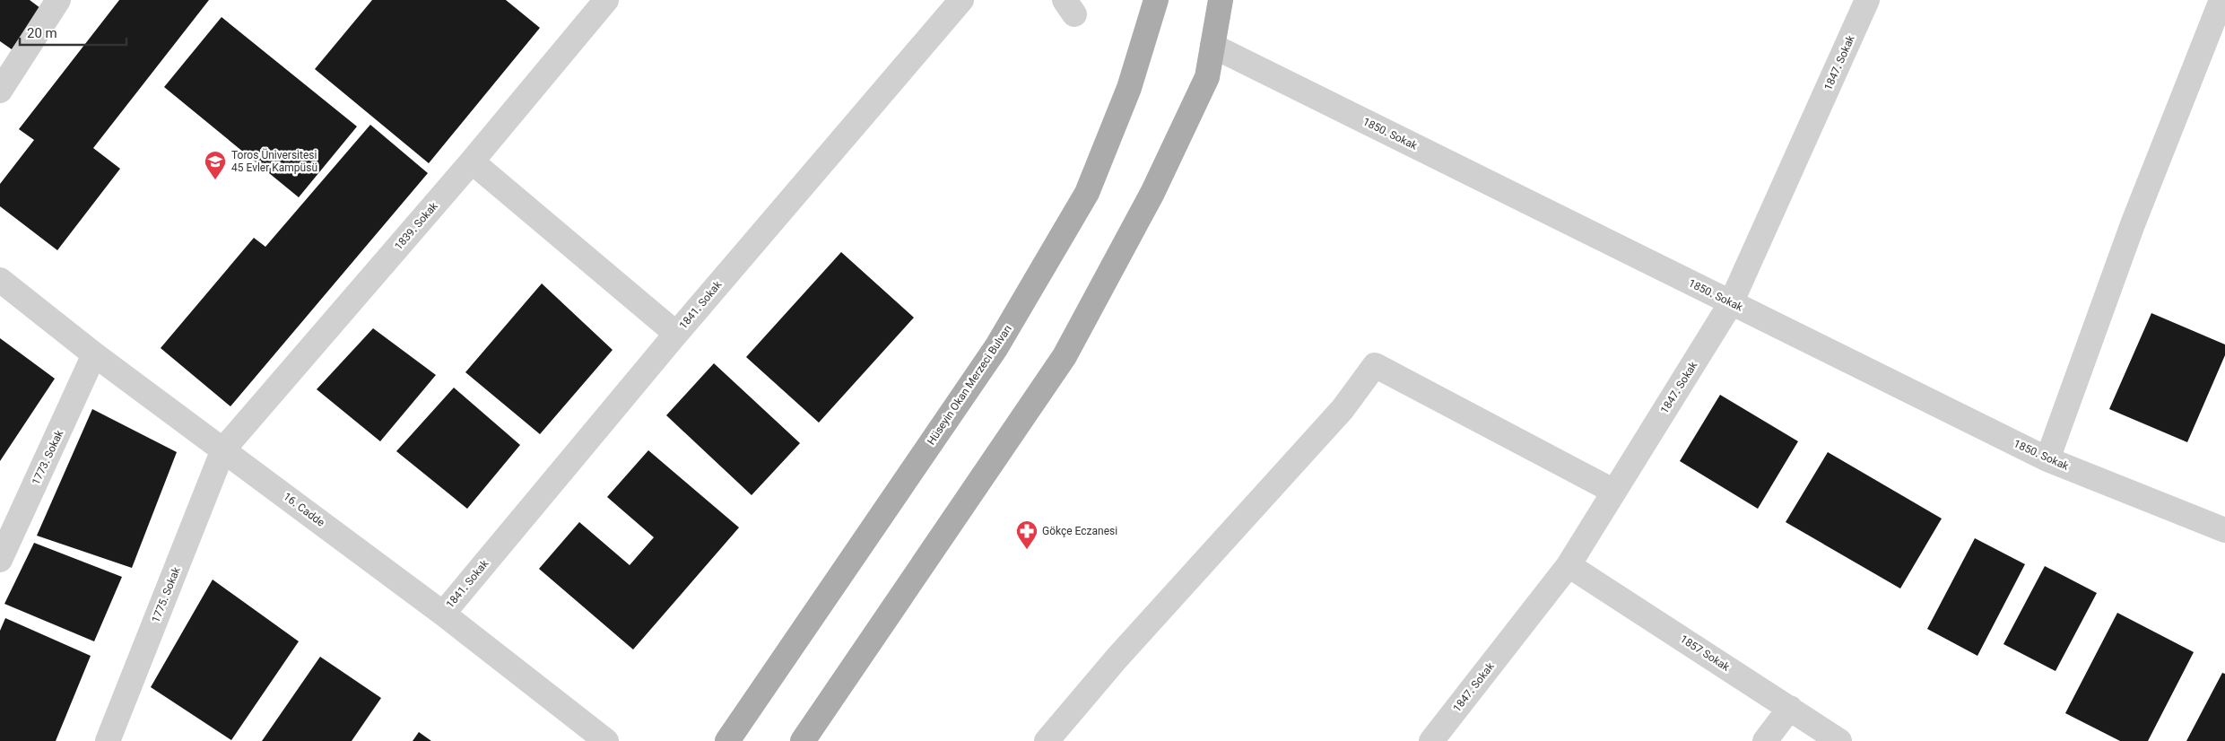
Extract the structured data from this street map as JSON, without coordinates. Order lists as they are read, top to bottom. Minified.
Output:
{"streets":{"main road":["Hüseyin Okan Merzeci Bulvarı"],"street":["1847. Sokak","1850. Sokak","1839. Sokak","1841. Sokak","1773. Sokak","16. Cadde","1775. Sokak","1857 Sokak"]},"crossings":[["1847. Sokak","1850. Sokak"],["1847. Sokak","1857 Sokak"],["1839. Sokak","16. Cadde"],["1839. Sokak","1775. Sokak"],["1841. Sokak","16. Cadde"],["1773. Sokak","16. Cadde"],["16. Cadde","1775. Sokak"]],"places":{"school or university":["Toros Üniversitesi 45 Evler Kampüsü"],"pharmacy":["Gökçe Eczanesi"]},"scale_bar":"20 m"}
